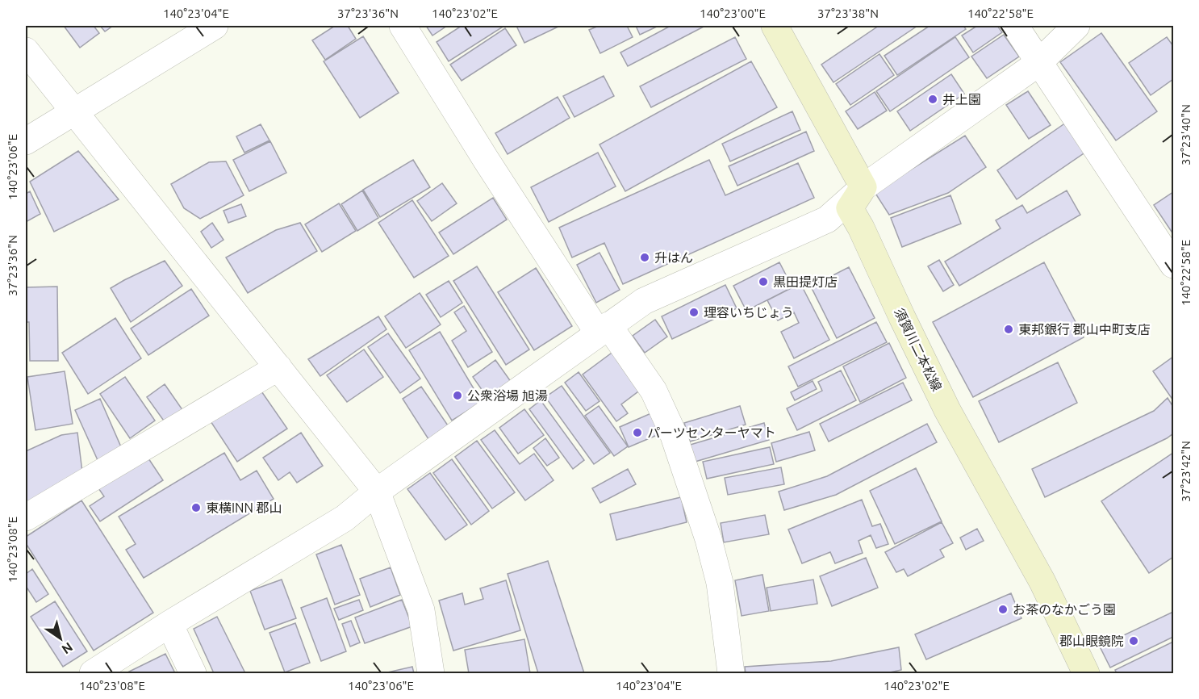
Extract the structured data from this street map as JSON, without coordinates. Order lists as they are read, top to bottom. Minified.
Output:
{"streets":{"main road":["須賀川二本松線"]},"places":["井上園","升はん","黒田提灯店","理容いちじょう","東邦銀行 郡山中町支店","公衆浴場 旭湯","パーツセンターヤマト","東横INN 郡山","お茶のなかごう園","郡山眼鏡院"],"north":"bottom right","coordinates":["140°23'04\"E","37°23'36\"N","140°23'02\"E","140°23'00\"E","37°23'38\"N","140°22'58\"E","37°23'40\"N","140°23'06\"E","37°23'42\"N","140°23'08\"E"]}
